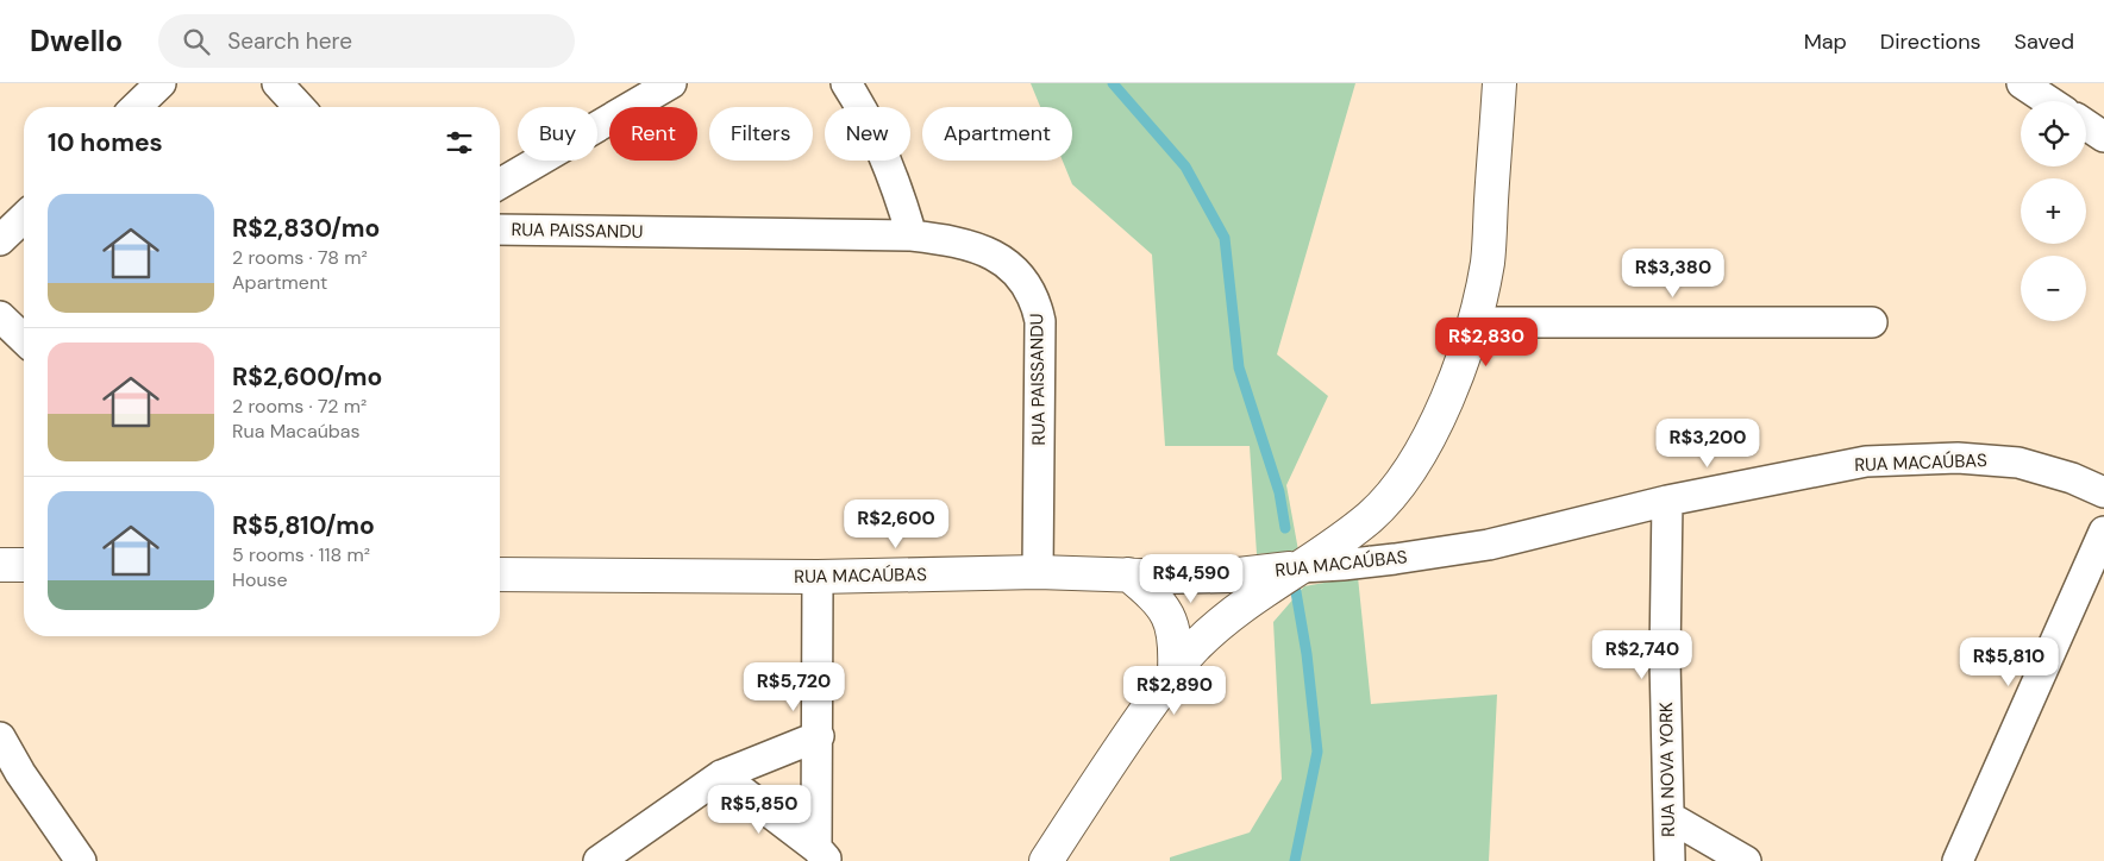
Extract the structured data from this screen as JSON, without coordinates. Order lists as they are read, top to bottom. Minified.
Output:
{"streets":{"street":["RUA PAISSANDU","RUA MACAÚBAS","RUA NOVA YORK"]},"crossings":[["RUA PAISSANDU","RUA MACAÚBAS"],["RUA MACAÚBAS","RUA NOVA YORK"]],"page":{"header":"Dwello","search":"Search here","nav":["Map","Directions","Saved"],"map_buttons":["+","−"],"chip":["Buy","Rent","Filters","New","Apartment"],"heading":"10 homes","list":[{"name":"R$2,830/mo","note":"2 rooms · 78 m² · Apartment"},{"name":"R$2,600/mo","note":"2 rooms · 72 m² · Rua Macaúbas"},{"name":"R$5,810/mo","note":"5 rooms · 118 m² · House"}],"price":["R$3,380","R$2,830","R$3,200","R$2,600","R$4,590","R$2,740","R$5,810","R$5,720","R$2,890","R$5,850"]}}
